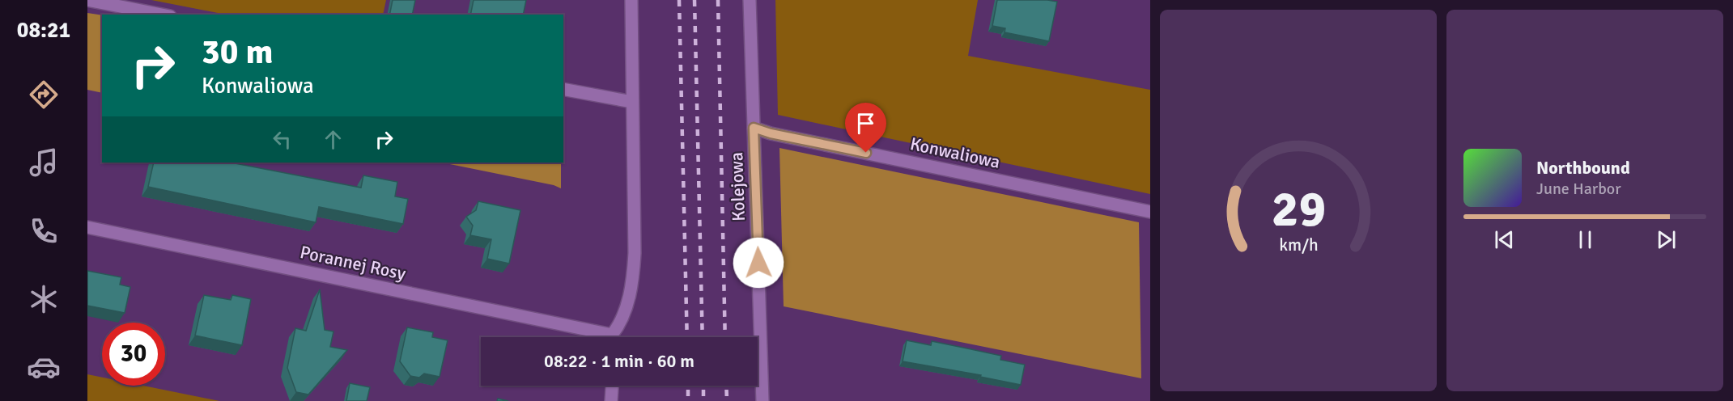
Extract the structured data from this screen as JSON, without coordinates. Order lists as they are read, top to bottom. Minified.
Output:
{"streets":{"street":["Konwaliowa","Kolejowa","Porannej Rosy"]},"crossings":[["Konwaliowa","Kolejowa"]],"page":{"tabs":"08:21","turn":["30 m","Konwaliowa"],"song":["Northbound","June Harbor"],"limit":"30","trip":"08:22 · 1 min · 60 m","gauge":["29","km/h"]}}
